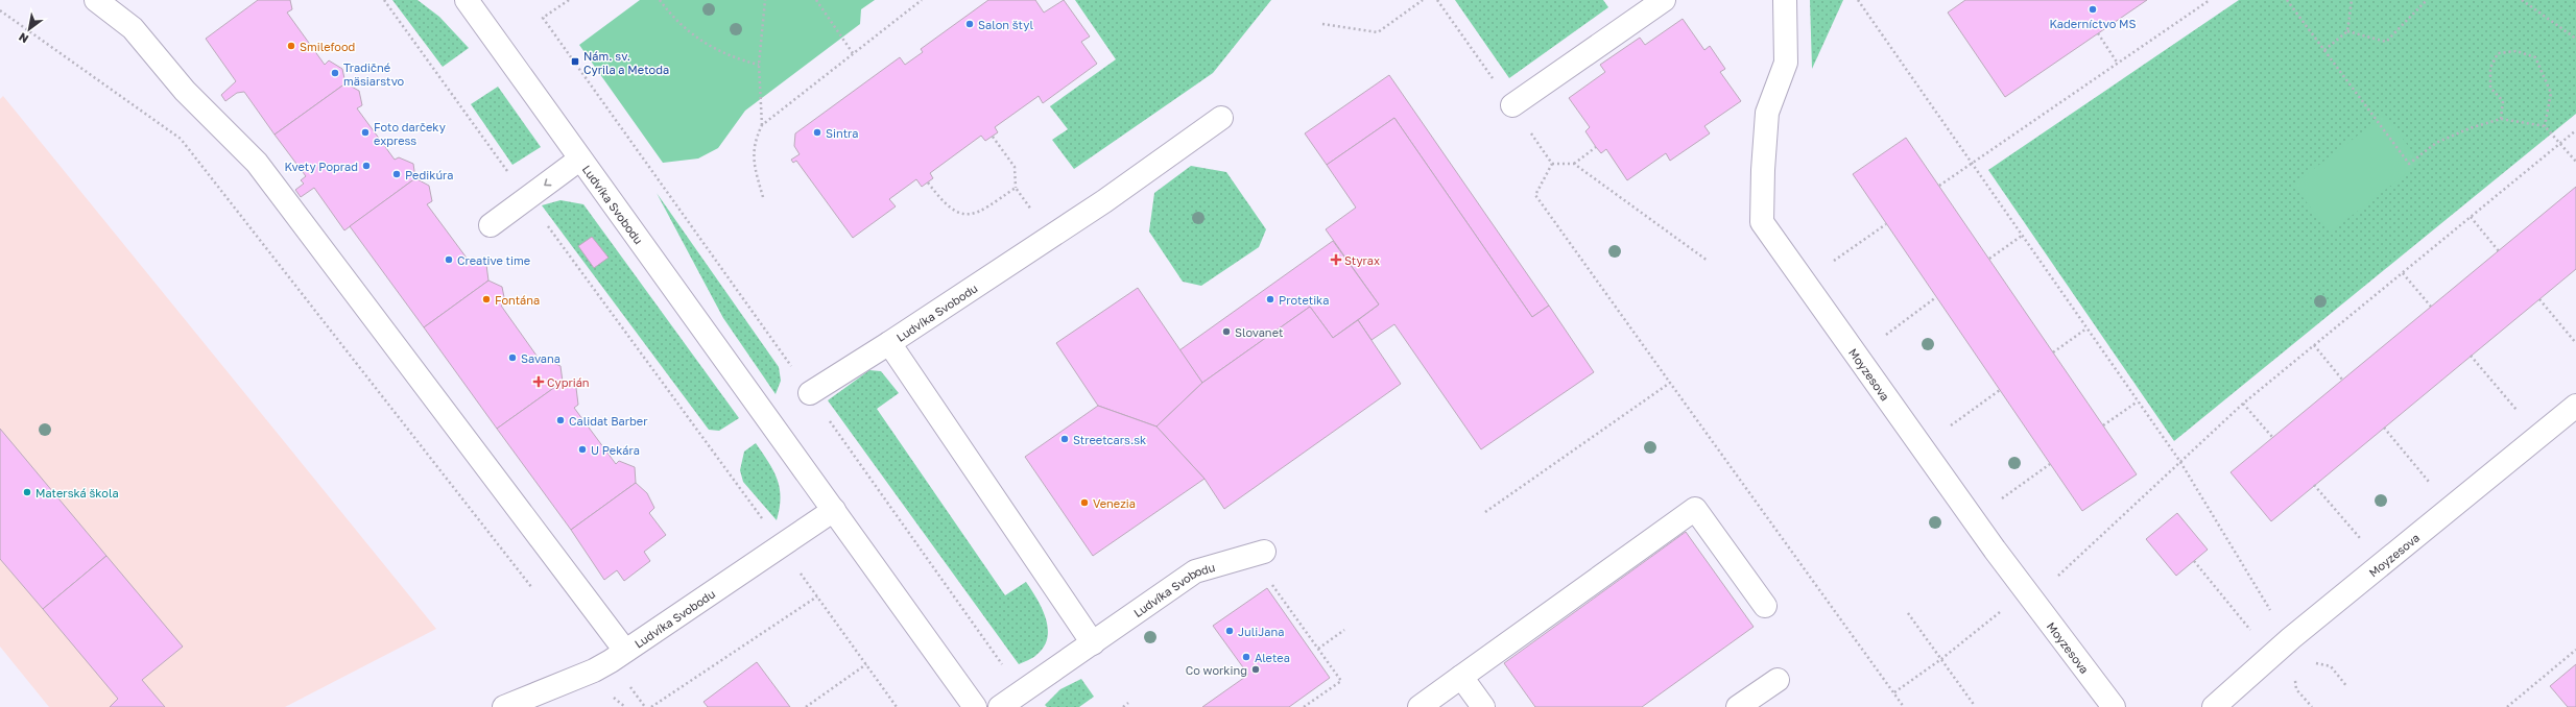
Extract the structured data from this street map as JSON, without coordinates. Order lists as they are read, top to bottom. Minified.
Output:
{"streets":{"street":["Ludvíka Svobodu","Moyzesova"]},"places":{"other":["Kaderníctvo MS","Salon štyl","Smilefood","Tradičné mäsiarstvo","Foto darčeky express","Sintra","Kvety Poprad","Pedikúra","Creative time","Fontána","Protetika","Slovanet","Savana","Calidat Barber","Streetcars.sk","U Pekára","Materská škola","Venezia","JuliJana","Aletea","Co working"],"transit":["Nám. sv. Cyrila a Metoda"],"health":["Styrax","Cyprián"]},"north":"bottom left"}
